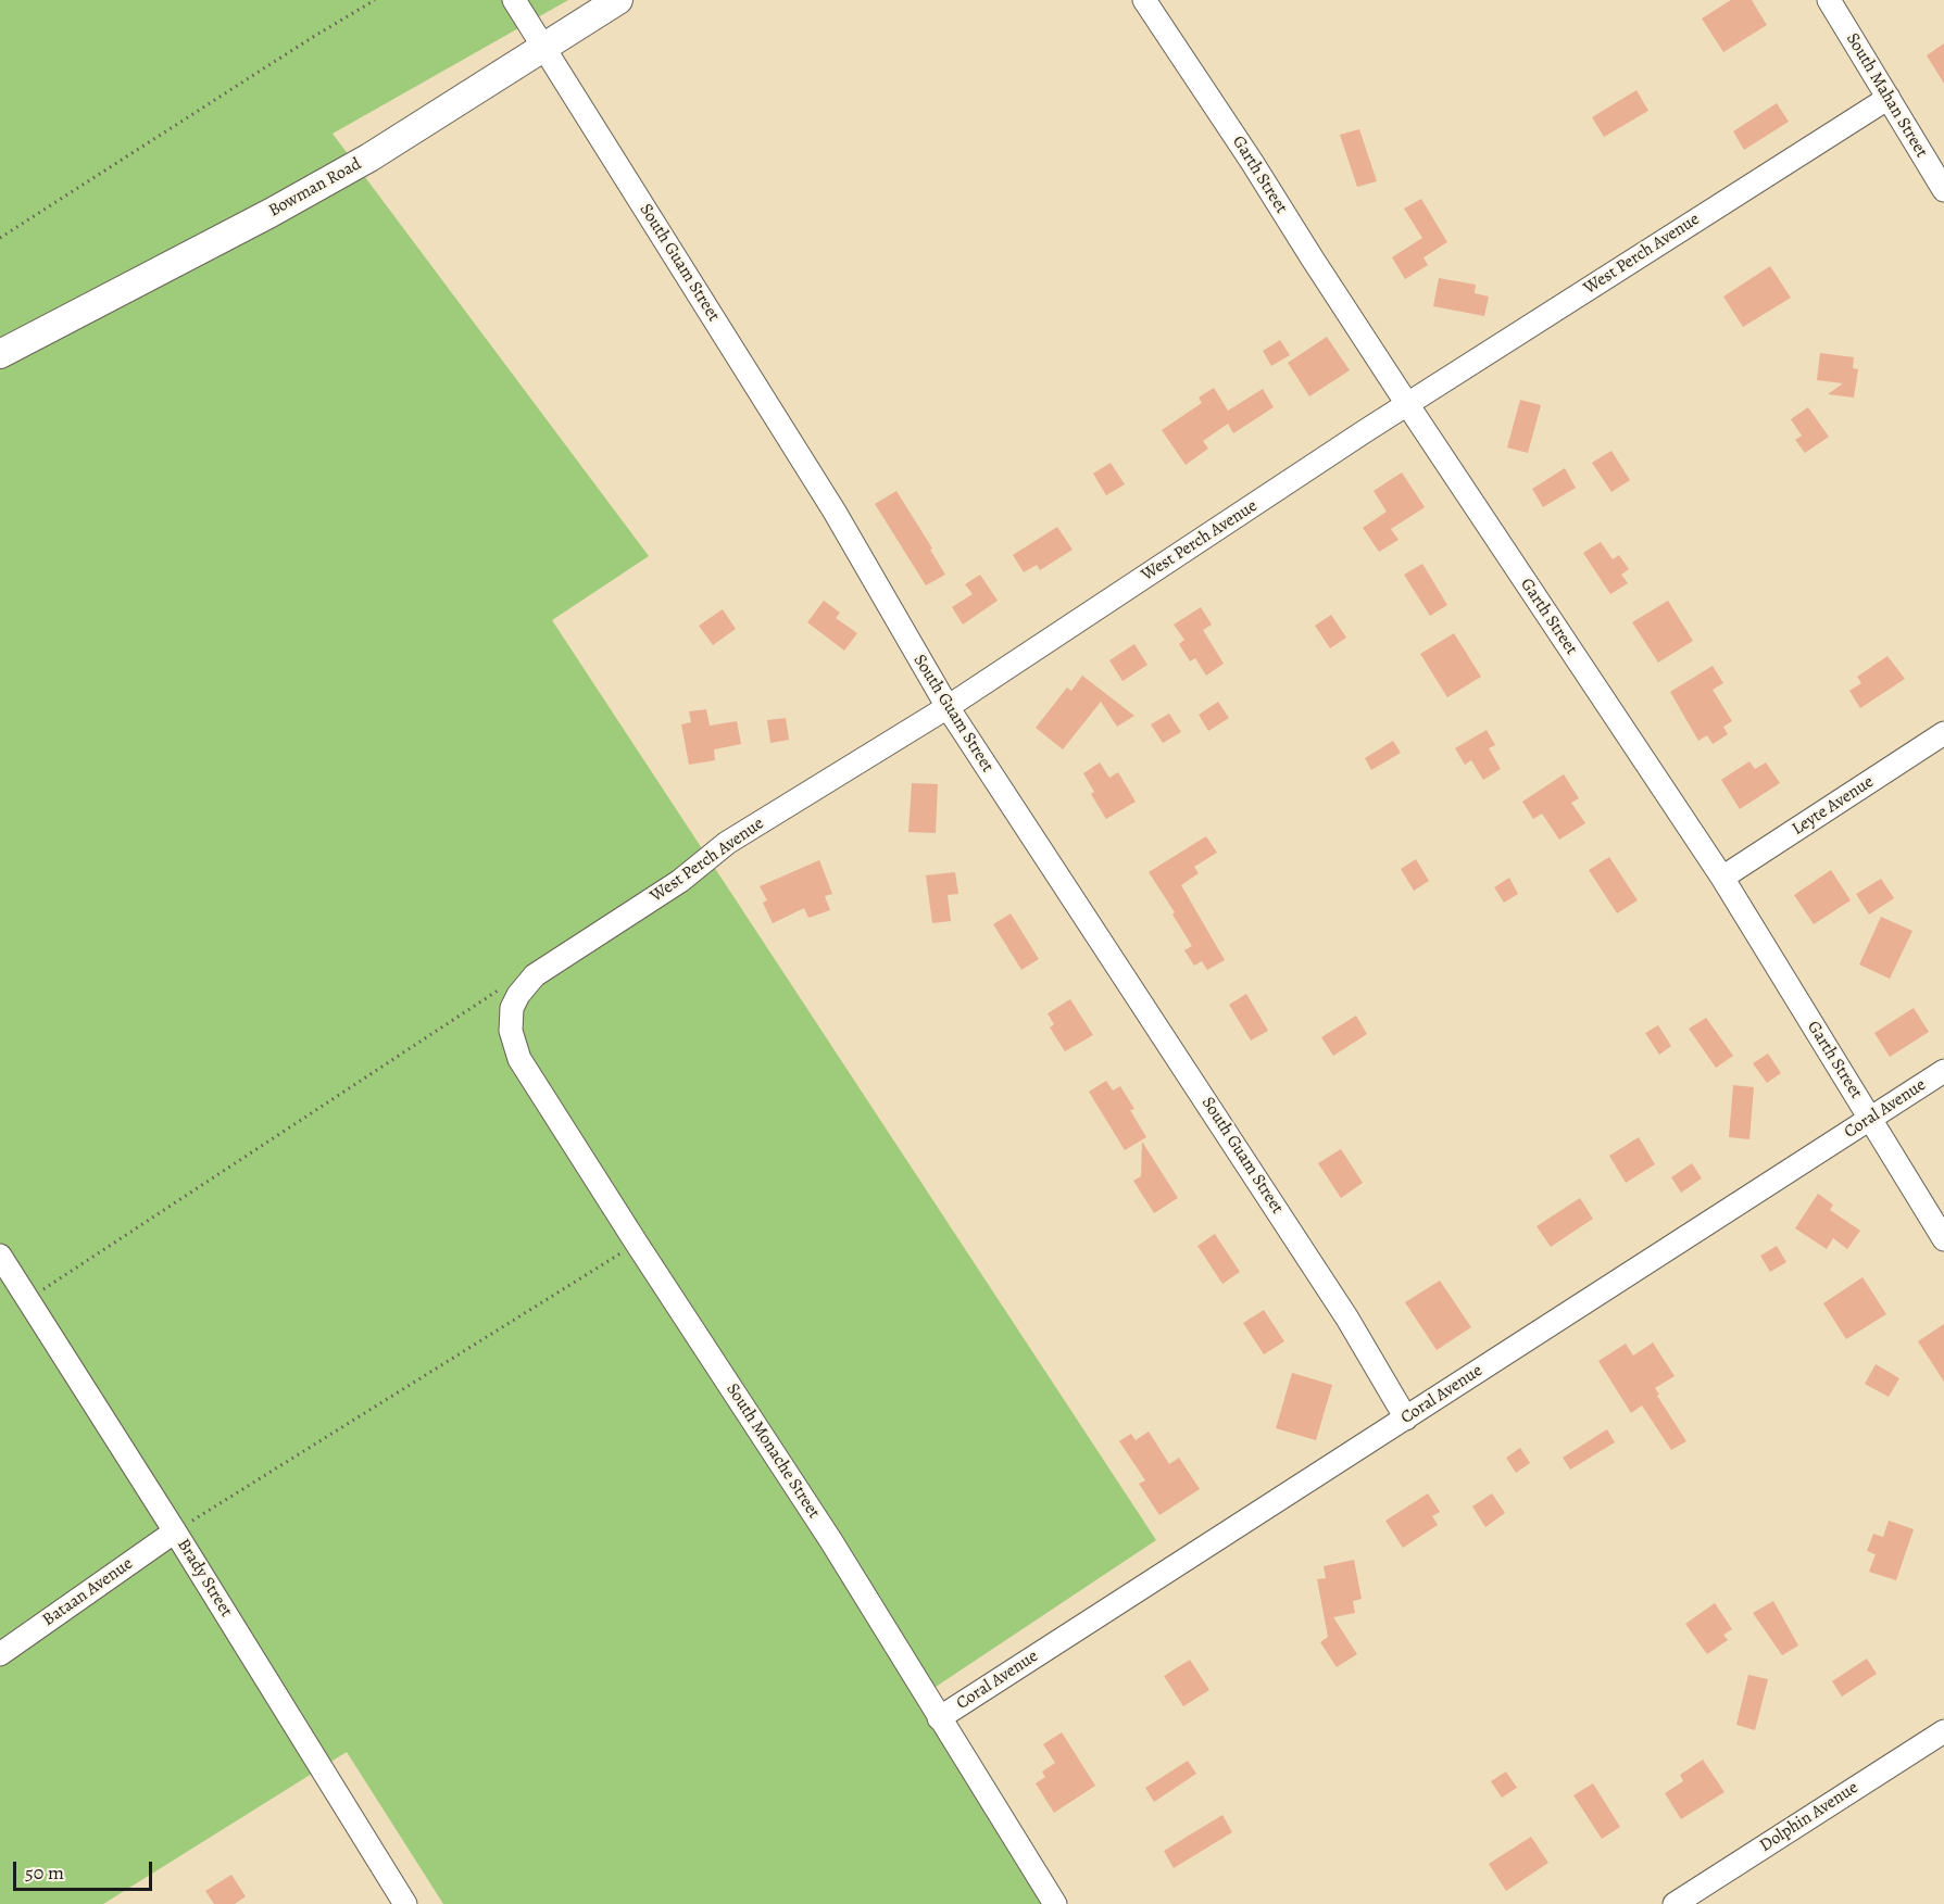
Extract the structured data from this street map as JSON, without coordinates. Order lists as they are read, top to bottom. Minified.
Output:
{"streets":{"main road":["Bowman Road"],"street":["South Mahan Street","Garth Street","West Perch Avenue","South Guam Street","Leyte Avenue","Coral Avenue","South Monache Street","Brady Street","Bataan Avenue","Dolphin Avenue"]},"crossings":[["South Mahan Street","West Perch Avenue"],["Garth Street","West Perch Avenue"],["Garth Street","Leyte Avenue"],["Garth Street","Coral Avenue"],["Bowman Road","South Guam Street"],["West Perch Avenue","South Guam Street"],["West Perch Avenue","South Monache Street"],["South Guam Street","Coral Avenue"],["Coral Avenue","South Monache Street"],["Brady Street","Bataan Avenue"]],"scale_bar":"50 m"}
